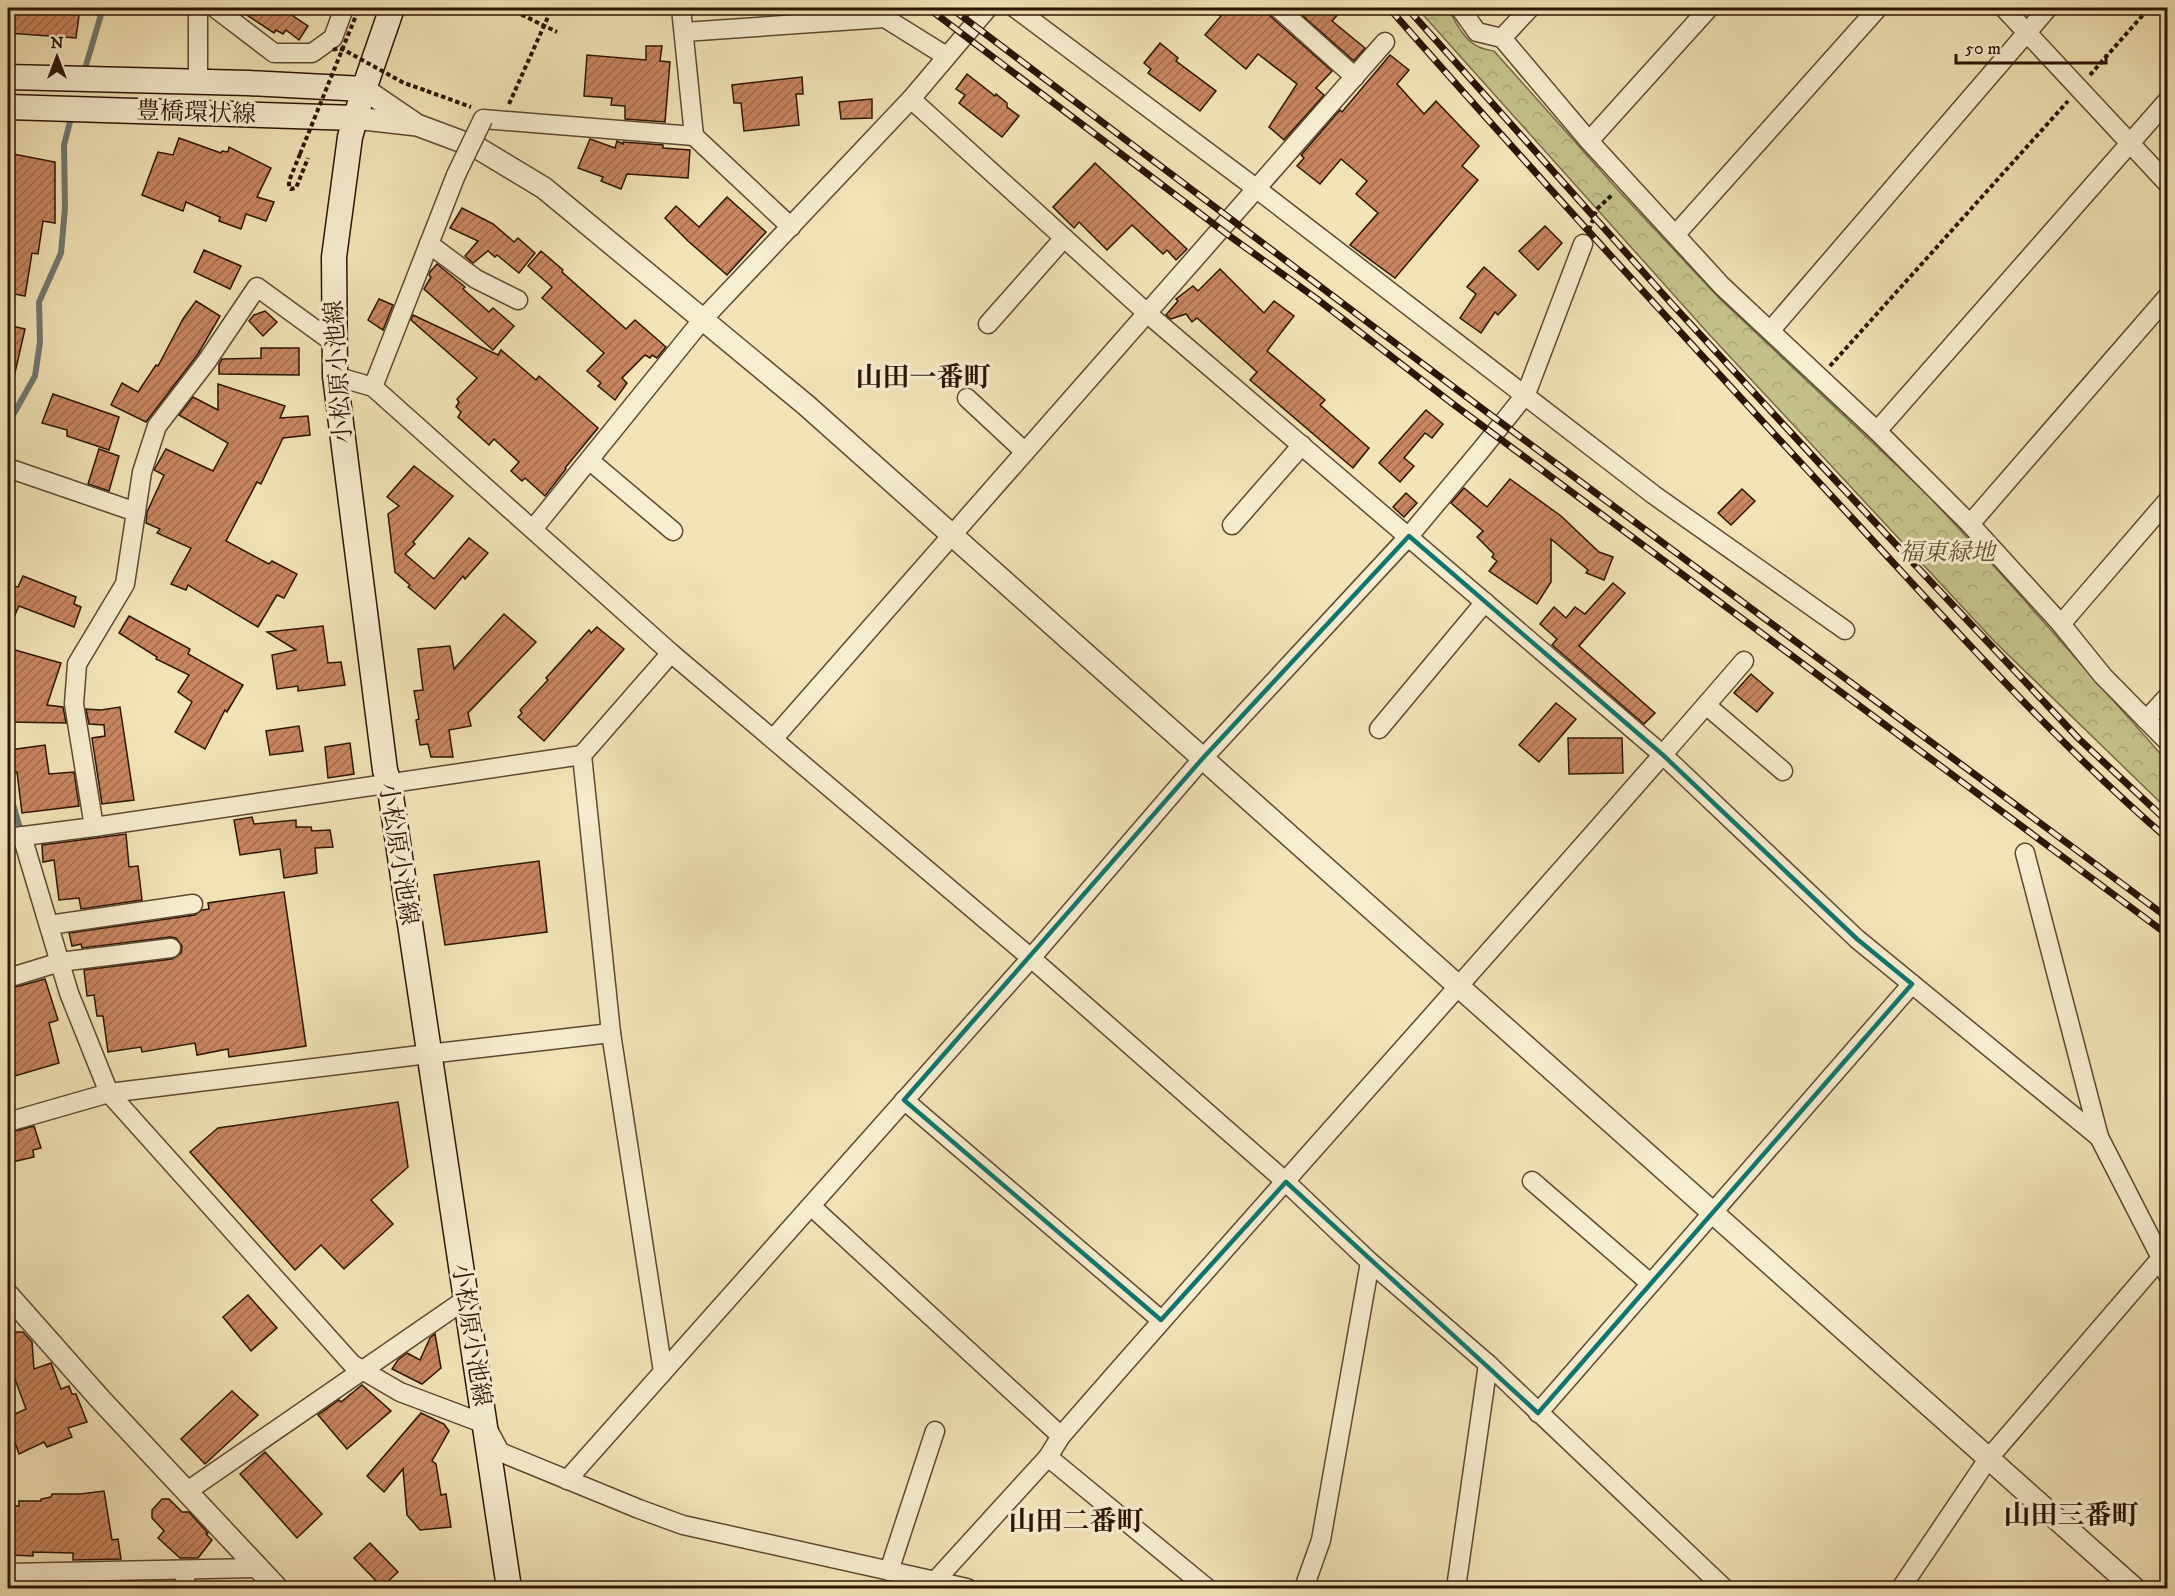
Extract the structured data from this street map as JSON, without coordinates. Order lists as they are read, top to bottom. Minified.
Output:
{"streets":{"main road":["豊橋環状線","小松原小池線"]},"crossings":[["豊橋環状線","小松原小池線"]],"districts":["山田一番町","山田三番町","山田二番町"],"parks":["福東緑地"],"scale_bar":"50 m","north":"top"}
